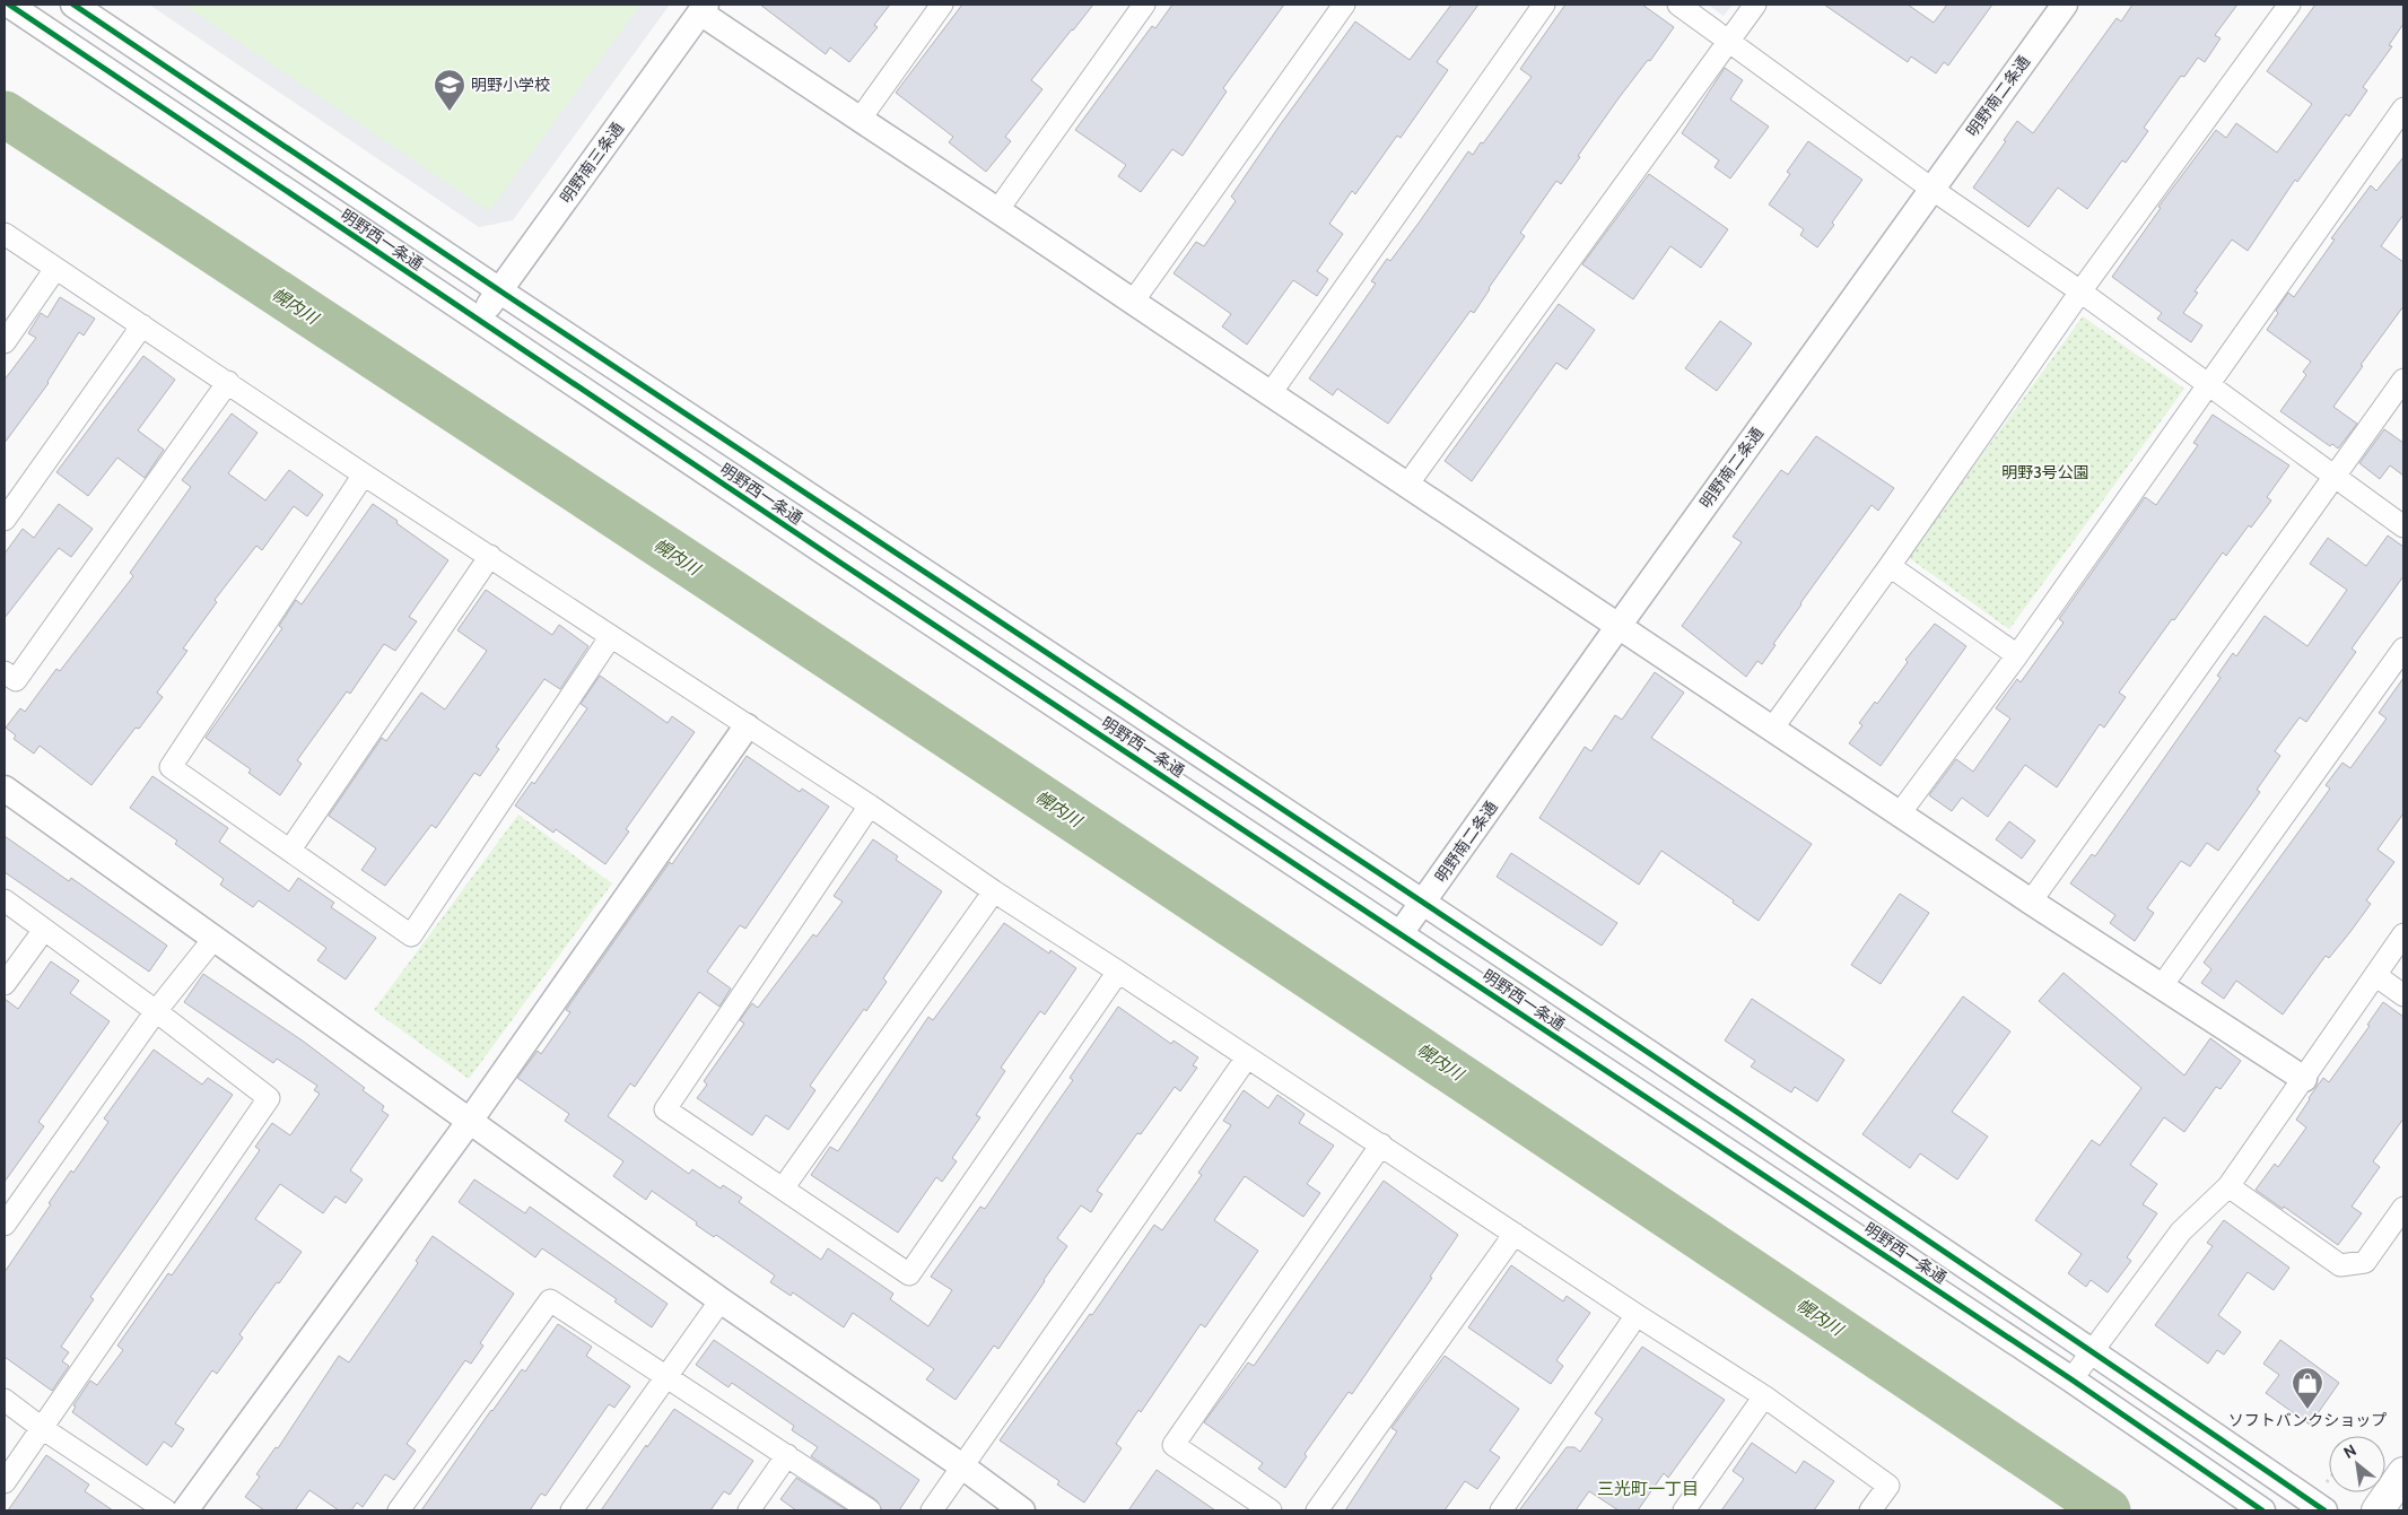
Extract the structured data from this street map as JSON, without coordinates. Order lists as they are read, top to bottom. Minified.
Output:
{"streets":{"street":["明野南二条通","明野南三条通","明野西一条通"]},"crossings":[["明野南二条通","明野西一条通"],["明野南三条通","明野西一条通"]],"districts":["三光町一丁目"],"water":["幌内川"],"parks":["明野3号公園"],"places":{"school or university":["明野小学校"],"shop":["ソフトバンクショップ"]},"north":"top left"}
